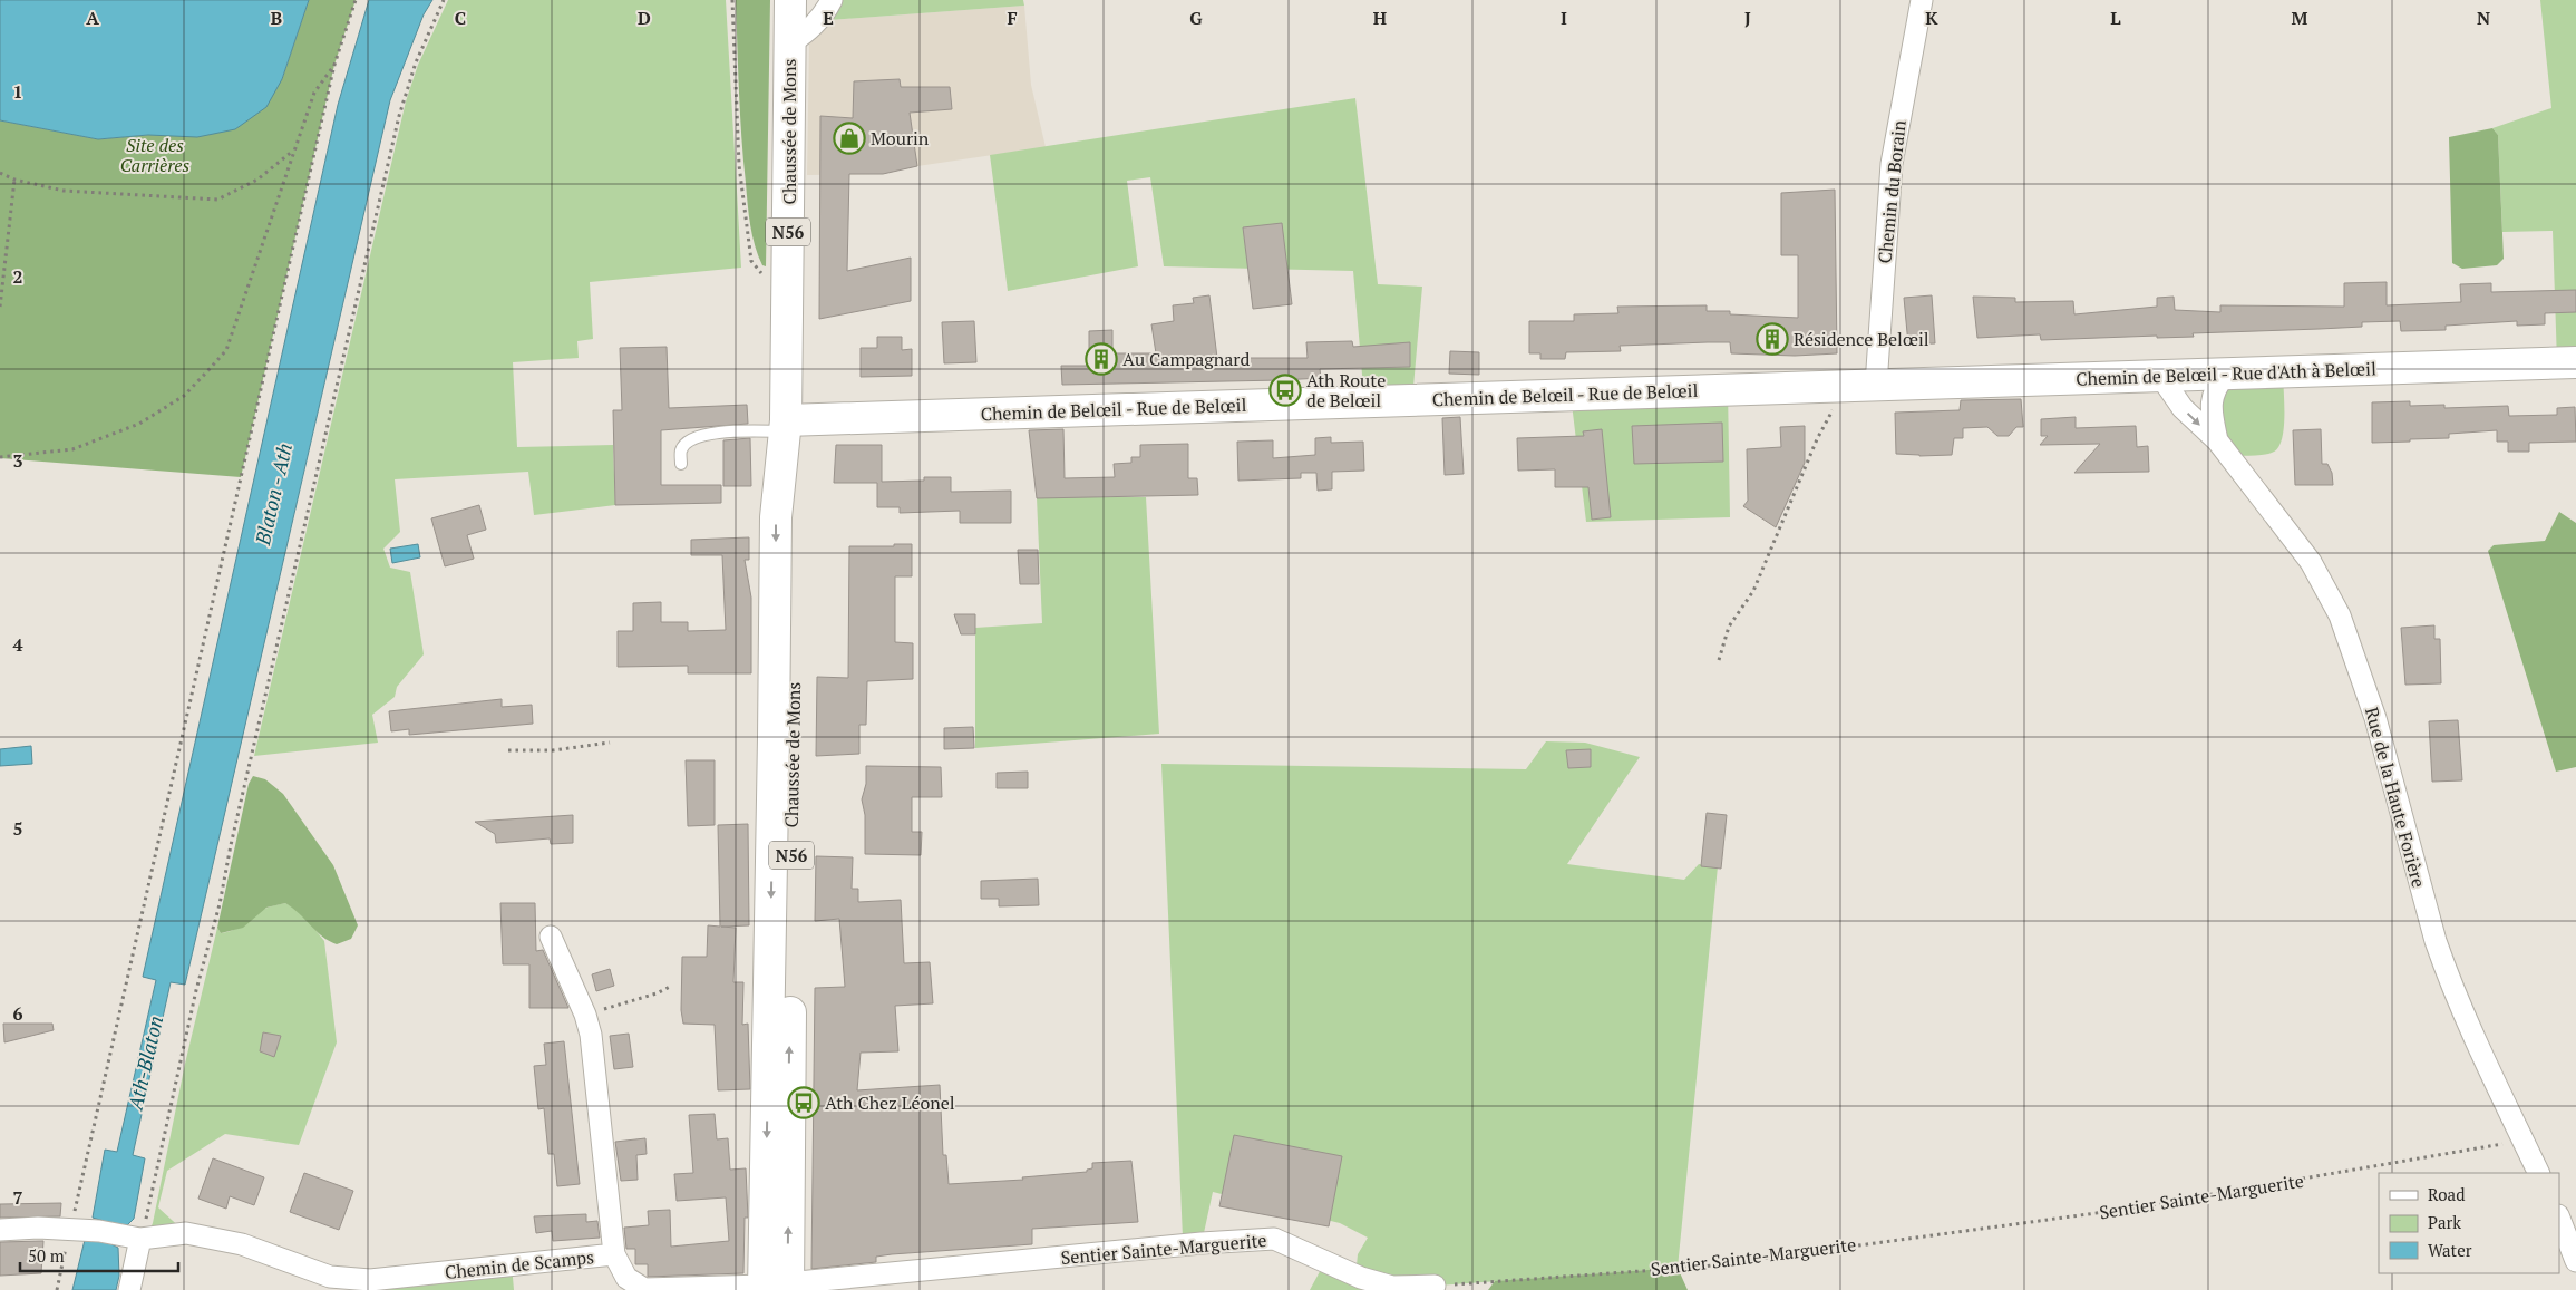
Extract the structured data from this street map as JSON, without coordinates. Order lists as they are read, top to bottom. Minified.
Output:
{"streets":{"street":["Chaussée de Mons","Chemin du Borain","N56","Chemin de Belœil - Rue d'Ath à Belœil","Chemin de Belœil - Rue de Belœil","Rue de la Haute Forière","Sentier Sainte-Marguerite","Chemin de Scamps"]},"crossings":[["Chaussée de Mons","Chemin de Belœil - Rue de Belœil"],["Chaussée de Mons","Sentier Sainte-Marguerite"],["Chaussée de Mons","Chemin de Scamps"],["Chemin du Borain","Chemin de Belœil - Rue d'Ath à Belœil"],["Chemin du Borain","Chemin de Belœil - Rue de Belœil"],["Chemin de Belœil - Rue d'Ath à Belœil","Chemin de Belœil - Rue de Belœil"],["Chemin de Belœil - Rue d'Ath à Belœil","Rue de la Haute Forière"],["Rue de la Haute Forière","Sentier Sainte-Marguerite"],["Sentier Sainte-Marguerite","Chemin de Scamps"]],"water":["Blaton - Ath","Ath-Blaton"],"parks":["Site des Carrières"],"places":{"shop":["Mourin"],"building":["Résidence Belœil","Au Campagnard"],"bus stop":["Ath Route de Belœil","Ath Chez Léonel"]},"legend":["Road","Park","Water"],"scale_bar":"50 m","grid":{"columns":["A","B","C","D","E","F","G","H","I","J","K","L","M","N"],"rows":["1","2","3","4","5","6","7"]}}
